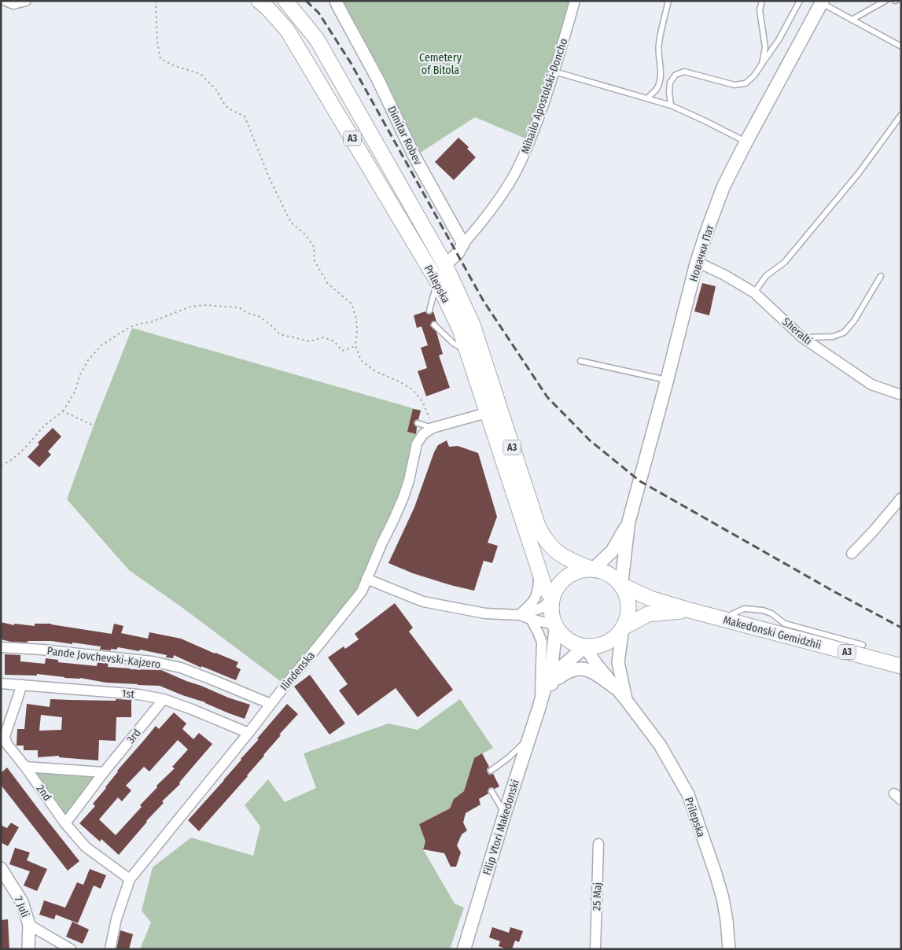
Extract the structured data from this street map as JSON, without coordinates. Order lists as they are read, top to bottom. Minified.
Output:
{"streets":{"main road":["A3","Новачки Пат","Prilepska","Makedonski Gemidzhii","Filip Vtori Makedonski"],"street":["Mihailo Apostolski-Doncho","Dimitar Robev","Sheralti","Pande Jovchevski-Kajzero","Ilindenska","1st","3rd","2nd","25 Maj","7 Juli"]},"crossings":[["Mihailo Apostolski-Doncho","Dimitar Robev"],["A3","Prilepska"],["A3","Makedonski Gemidzhii"],["Новачки Пат","Sheralti"],["Prilepska","Ilindenska"],["Pande Jovchevski-Kajzero","Ilindenska"],["Ilindenska","1st"],["Ilindenska","2nd"],["1st","3rd"],["1st","2nd"],["3rd","2nd"]],"parks":["Cemetery of Bitola"]}
